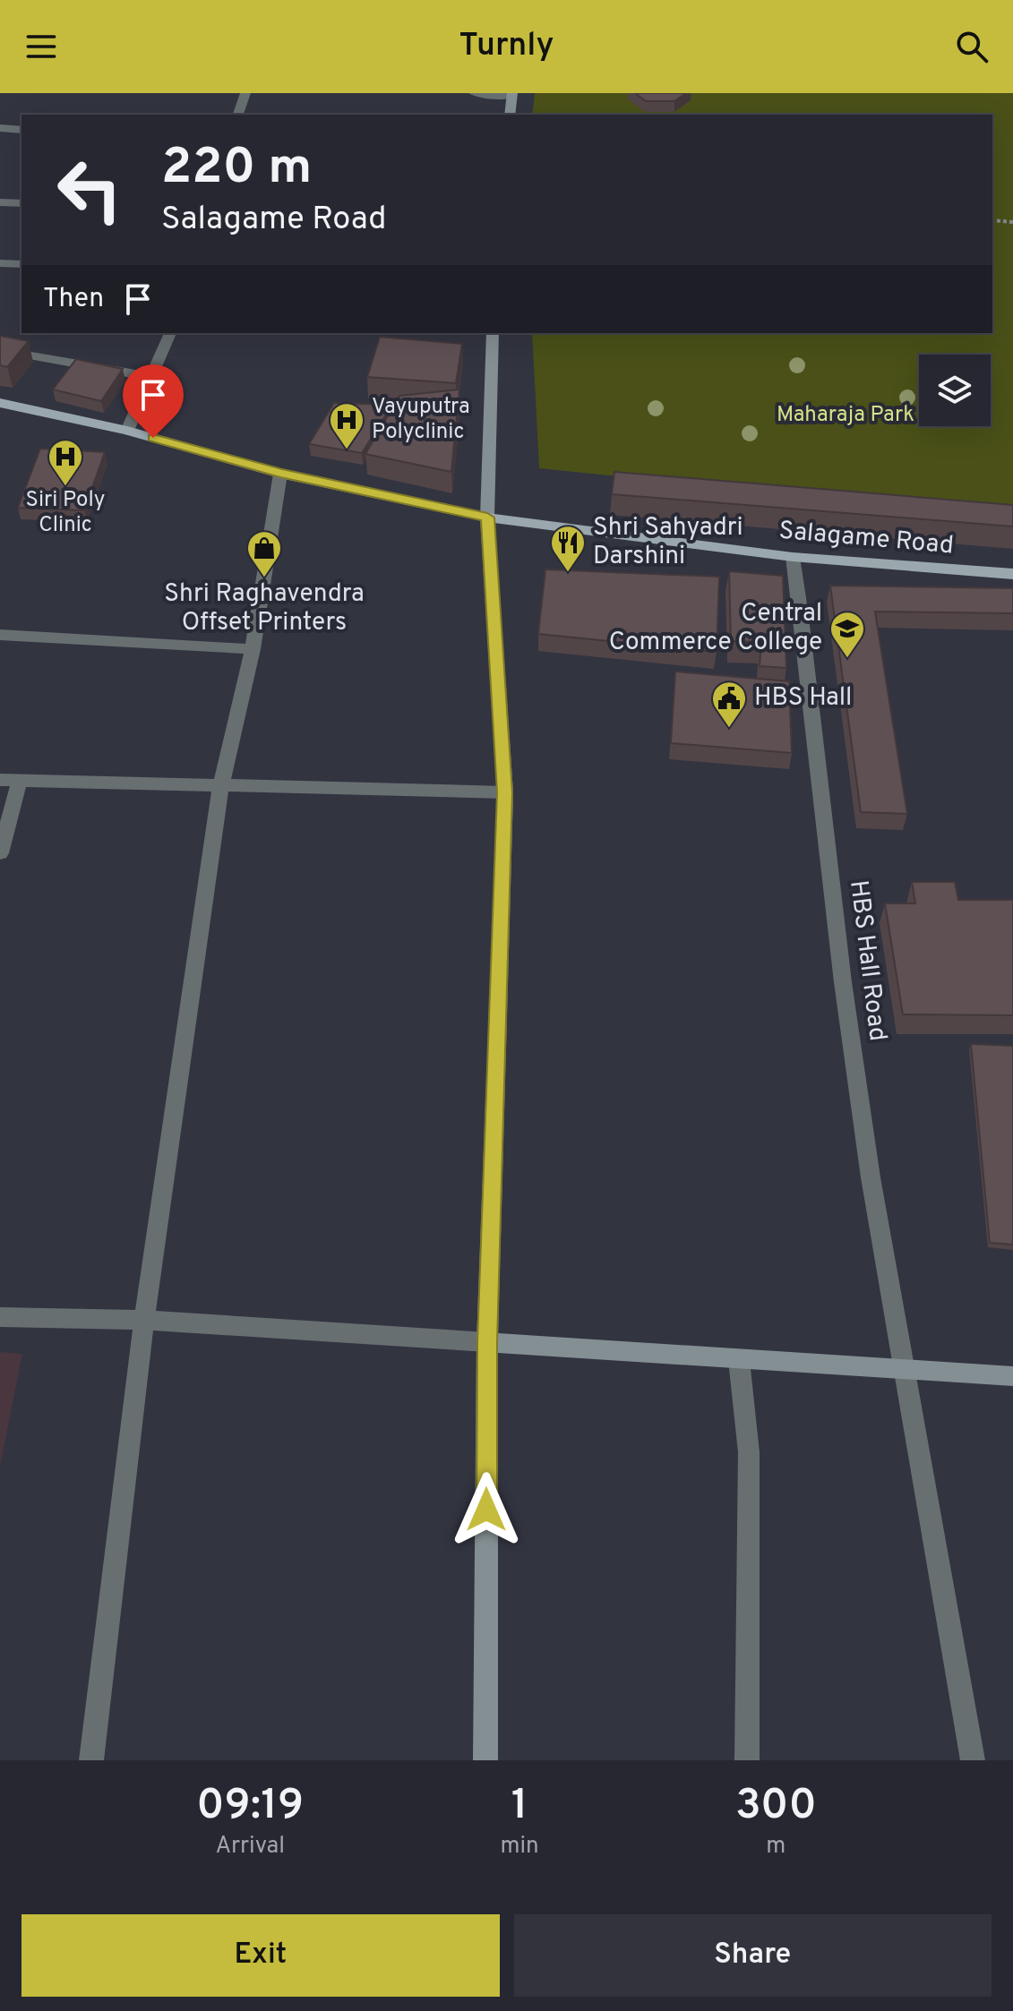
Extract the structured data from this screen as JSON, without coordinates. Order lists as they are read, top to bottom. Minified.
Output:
{"streets":{"main road":["Salagame Road"],"street":["HBS Hall Road"]},"crossings":[["Salagame Road","HBS Hall Road"]],"parks":["Maharaja Park"],"places":{"hospital":["Vayuputra Polyclinic","Siri Poly Clinic"],"restaurant":["Shri Sahyadri Darshini"],"shop":["Shri Raghavendra Offset Printers"],"school or university":["Central Commerce College"],"public building":["HBS Hall"]},"page":{"header":"Turnly","turn":["220 m","Salagame Road"],"then":"Then","eta":["09:19","Arrival","1","min","300","m"],"buttons":["Exit","Share"]}}
